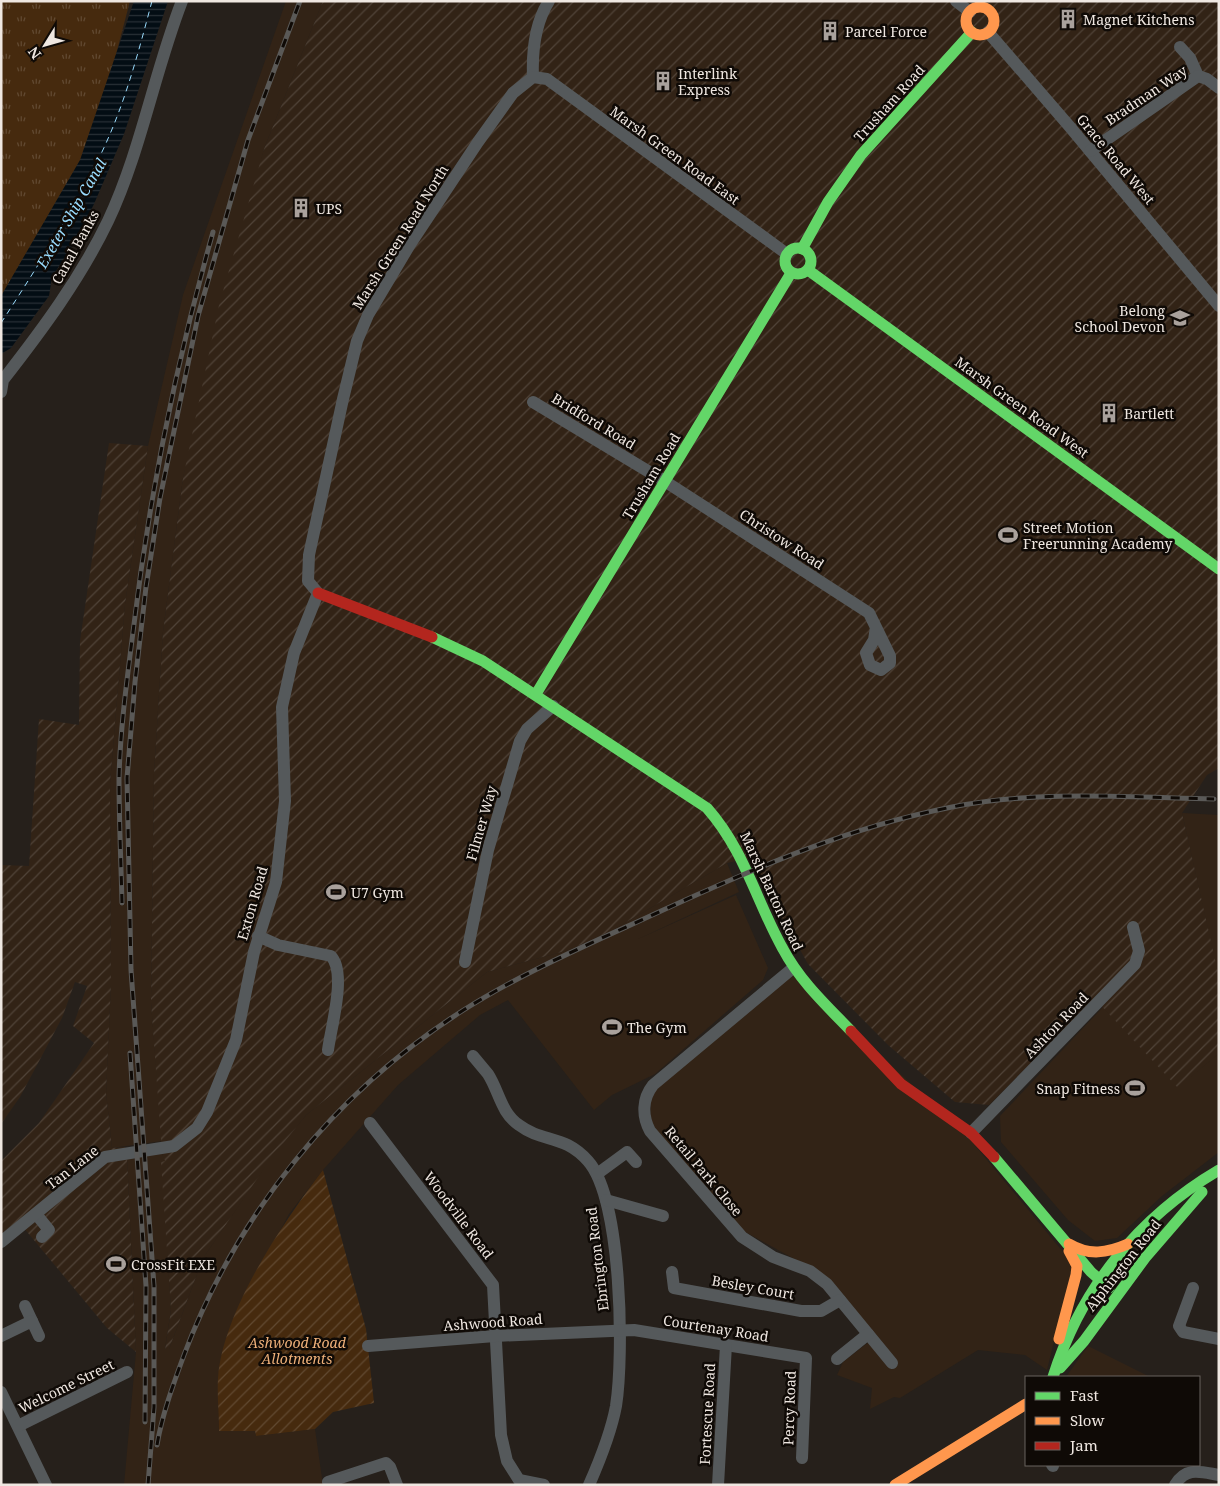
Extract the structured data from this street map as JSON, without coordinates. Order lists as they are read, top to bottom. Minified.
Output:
{"streets":{"main road":["Trusham Road","Marsh Green Road West","Marsh Barton Road","Alphington Road"],"street":["Bradman Way","Marsh Green Road East","Grace Road West","Marsh Green Road North","Canal Banks","Bridford Road","Christow Road","Filmer Way","Exton Road","Ashton Road","Tan Lane","Retail Park Close","Woodville Road","Ebrington Road","Besley Court","Ashwood Road","Courtenay Road","Welcome Street","Percy Road","Fortescue Road"]},"crossings":[["Bradman Way","Grace Road West"],["Trusham Road","Marsh Green Road East"],["Trusham Road","Grace Road West"],["Trusham Road","Marsh Green Road West"],["Trusham Road","Bridford Road"],["Trusham Road","Christow Road"],["Trusham Road","Marsh Barton Road"],["Marsh Green Road East","Marsh Green Road North"],["Marsh Green Road East","Marsh Green Road West"],["Marsh Green Road North","Marsh Barton Road"],["Marsh Green Road North","Exton Road"],["Bridford Road","Christow Road"],["Filmer Way","Marsh Barton Road"],["Marsh Barton Road","Exton Road"],["Marsh Barton Road","Ashton Road"],["Marsh Barton Road","Retail Park Close"],["Marsh Barton Road","Alphington Road"],["Exton Road","Tan Lane"],["Retail Park Close","Besley Court"],["Woodville Road","Ashwood Road"],["Ebrington Road","Ashwood Road"],["Ebrington Road","Courtenay Road"],["Ashwood Road","Courtenay Road"],["Courtenay Road","Percy Road"],["Courtenay Road","Fortescue Road"]],"water":["Exeter Ship Canal"],"parks":["Ashwood Road Allotments"],"places":{"building":["Magnet Kitchens","Parcel Force","Interlink Express","UPS","Bartlett"],"school or university":["Belong School Devon"],"sports":["Street Motion Freerunning Academy","U7 Gym","The Gym","Snap Fitness","CrossFit EXE"]},"legend":["Fast","Slow","Jam"],"north":"bottom left"}
